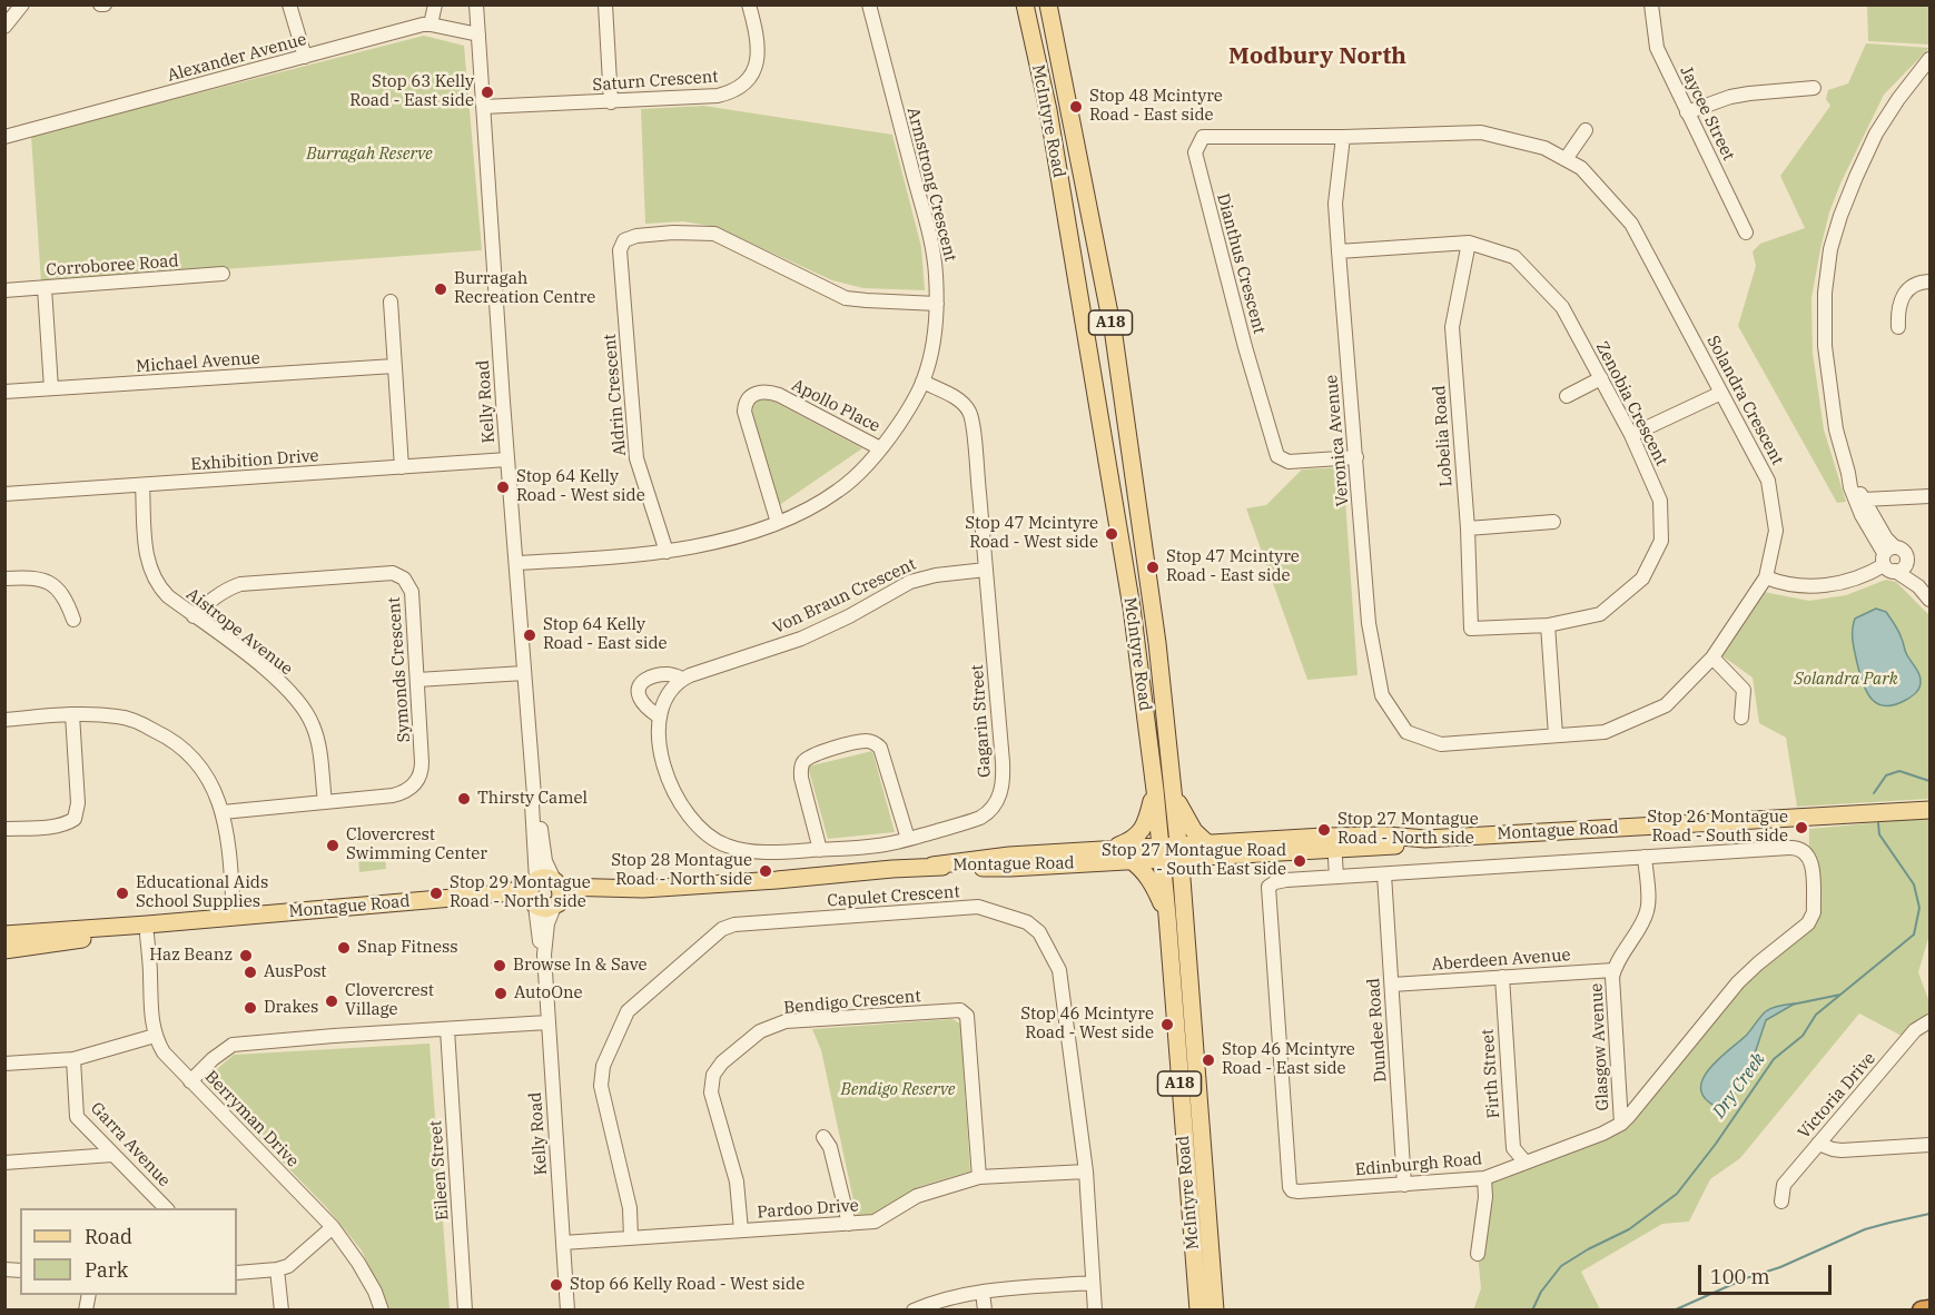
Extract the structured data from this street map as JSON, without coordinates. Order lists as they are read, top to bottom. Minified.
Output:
{"streets":{"main road":["McIntyre Road","A18","Montague Road"],"street":["Alexander Avenue","Saturn Crescent","Jaycee Street","Armstrong Crescent","Dianthus Crescent","Corroboree Road","Michael Avenue","Aldrin Crescent","Solandra Crescent","Kelly Road","Zenobia Crescent","Apollo Place","Lobelia Road","Veronica Avenue","Exhibition Drive","Von Braun Crescent","Aistrope Avenue","Symonds Crescent","Gagarin Street","Capulet Crescent","Aberdeen Avenue","Bendigo Crescent","Dundee Road","Glasgow Avenue","Firth Street","Victoria Drive","Berryman Drive","Garra Avenue","Edinburgh Road","Eileen Street","Pardoo Drive"]},"crossings":[["Alexander Avenue","Kelly Road"],["Saturn Crescent","Kelly Road"],["McIntyre Road","Montague Road"],["Armstrong Crescent","Aldrin Crescent"],["Armstrong Crescent","Kelly Road"],["Armstrong Crescent","Apollo Place"],["Armstrong Crescent","Gagarin Street"],["Dianthus Crescent","Solandra Crescent"],["Dianthus Crescent","Veronica Avenue"],["Solandra Crescent","Veronica Avenue"],["Kelly Road","Exhibition Drive"],["Kelly Road","Montague Road"],["Kelly Road","Pardoo Drive"],["Zenobia Crescent","Lobelia Road"],["Zenobia Crescent","Veronica Avenue"],["Exhibition Drive","Aistrope Avenue"],["Von Braun Crescent","Gagarin Street"],["Aistrope Avenue","Symonds Crescent"],["Montague Road","Dundee Road"],["Montague Road","Glasgow Avenue"],["Montague Road","Berryman Drive"],["Montague Road","Edinburgh Road"],["Capulet Crescent","Pardoo Drive"],["Aberdeen Avenue","Dundee Road"],["Aberdeen Avenue","Glasgow Avenue"],["Aberdeen Avenue","Firth Street"],["Bendigo Crescent","Pardoo Drive"],["Dundee Road","Edinburgh Road"],["Glasgow Avenue","Edinburgh Road"],["Firth Street","Edinburgh Road"]],"districts":["Modbury North"],"water":["Dry Creek"],"parks":["Burragah Reserve","Solandra Park","Bendigo Reserve"],"places":["Stop 63 Kelly Road - East side","Stop 48 Mcintyre Road - East side","Burragah Recreation Centre","Stop 64 Kelly Road - West side","Stop 47 Mcintyre Road - West side","Stop 47 Mcintyre Road - East side","Stop 64 Kelly Road - East side","Thirsty Camel","Stop 26 Montague Road - South side","Stop 27 Montague Road - North side","Clovercrest Swimming Center","Stop 27 Montague Road - South East side","Stop 28 Montague Road - North side","Educational Aids School Supplies","Stop 29 Montague Road - North side","Snap Fitness","Haz Beanz","Browse In & Save","AusPost","AutoOne","Clovercrest Village","Drakes","Stop 46 Mcintyre Road - West side","Stop 46 Mcintyre Road - East side","Stop 66 Kelly Road - West side"],"legend":["Road","Park"],"scale_bar":"100 m"}
